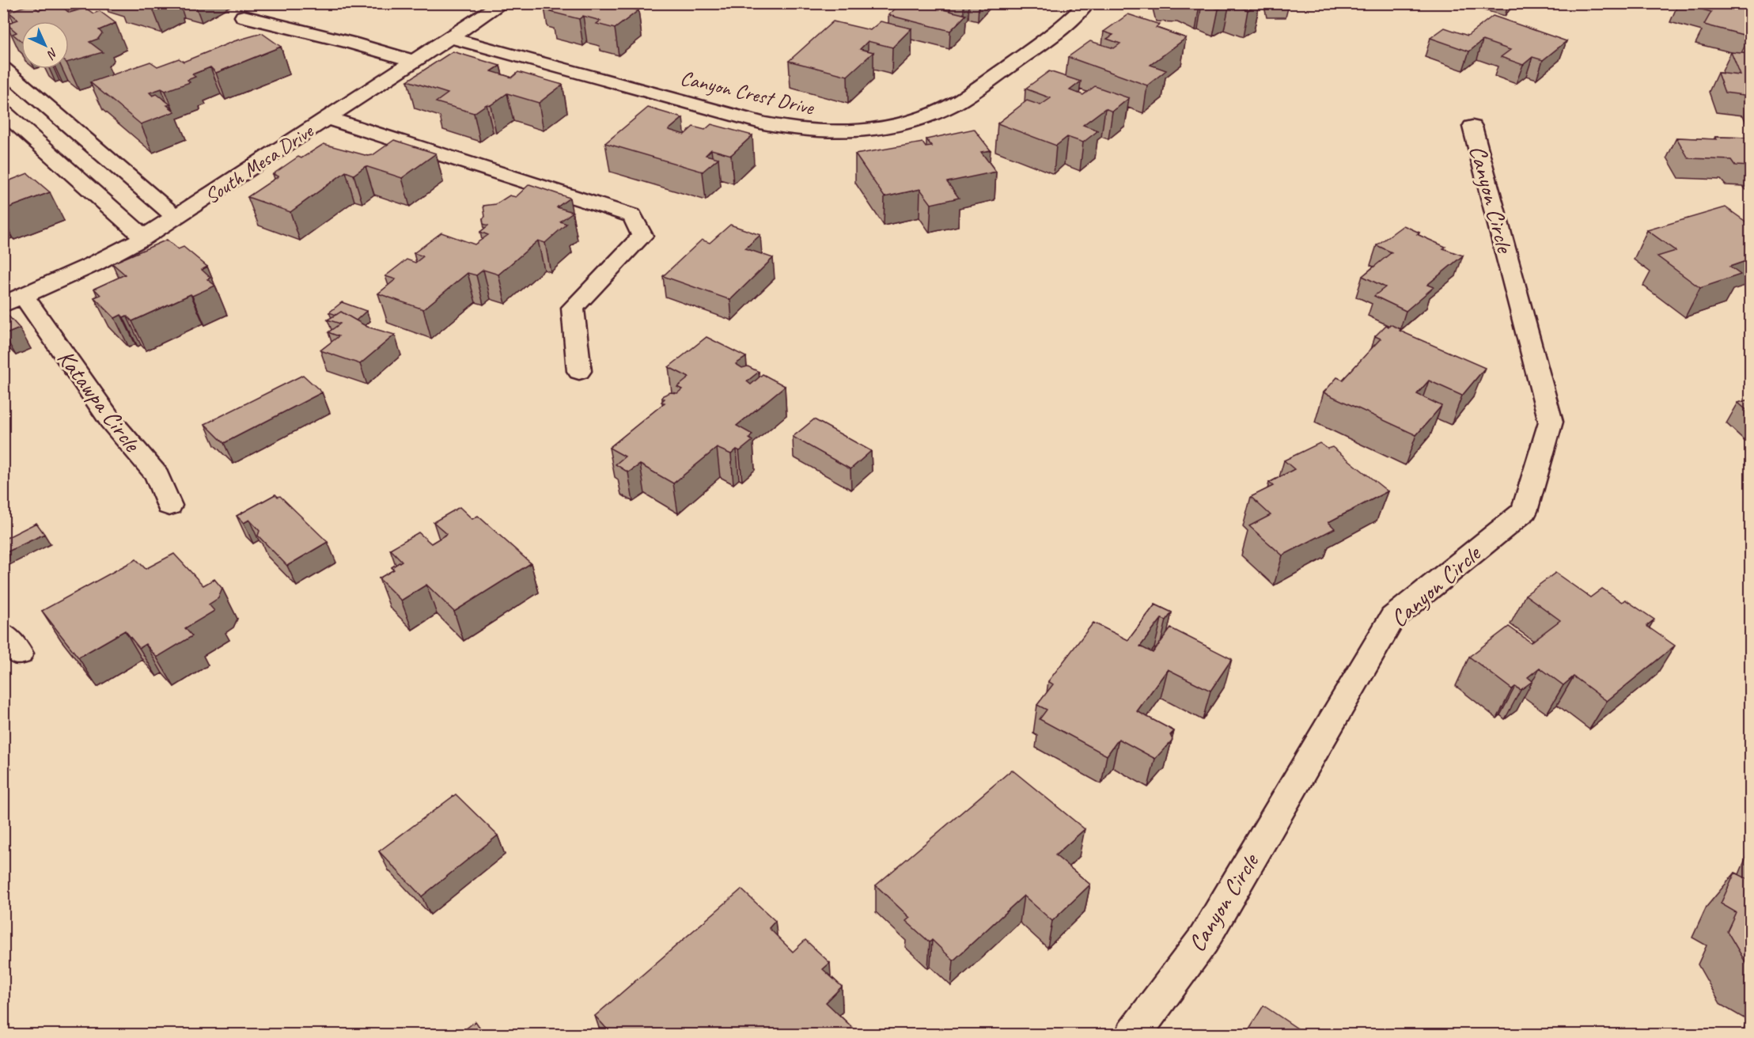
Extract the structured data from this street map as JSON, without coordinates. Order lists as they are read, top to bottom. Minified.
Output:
{"streets":{"street":["Canyon Crest Drive","South Mesa Drive","Canyon Circle","Katawpa Circle"]},"crossings":[["Canyon Crest Drive","South Mesa Drive"],["South Mesa Drive","Katawpa Circle"]],"north":"bottom right"}
